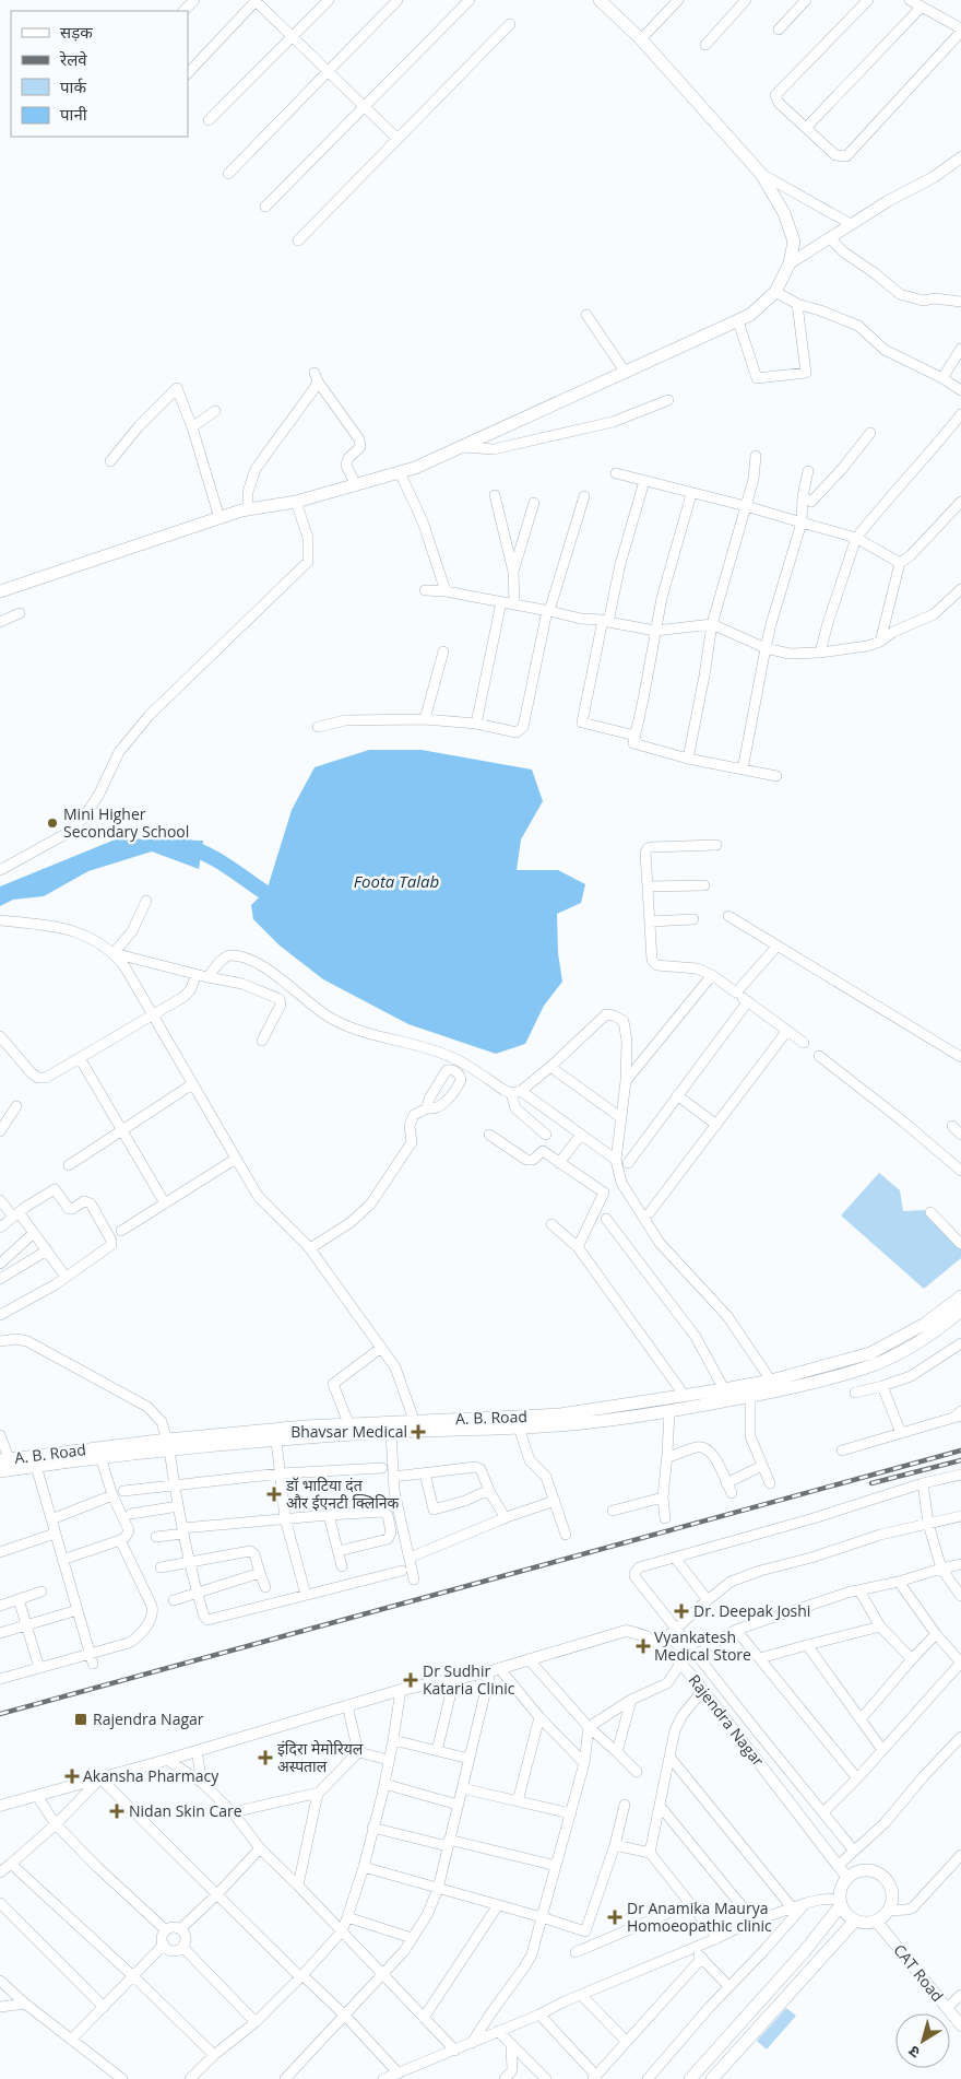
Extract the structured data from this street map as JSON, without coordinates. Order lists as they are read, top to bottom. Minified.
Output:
{"streets":{"main road":["A. B. Road"],"street":["Rajendra Nagar","CAT Road"]},"crossings":[["Rajendra Nagar","CAT Road"]],"water":["Foota Talab"],"places":{"other":["Mini Higher Secondary School"],"health":["Bhavsar Medical","डॉ भाटिया दंत और ईएनटी क्लिनिक","Dr. Deepak Joshi","Vyankatesh Medical Store","Dr Sudhir Kataria Clinic","इंदिरा मेमोरियल अस्पताल","Akansha Pharmacy","Nidan Skin Care","Dr Anamika Maurya Homoeopathic clinic"],"transit":["Rajendra Nagar"]},"legend":["सड़क","रेलवे","पार्क","पानी"],"north":"bottom left"}
